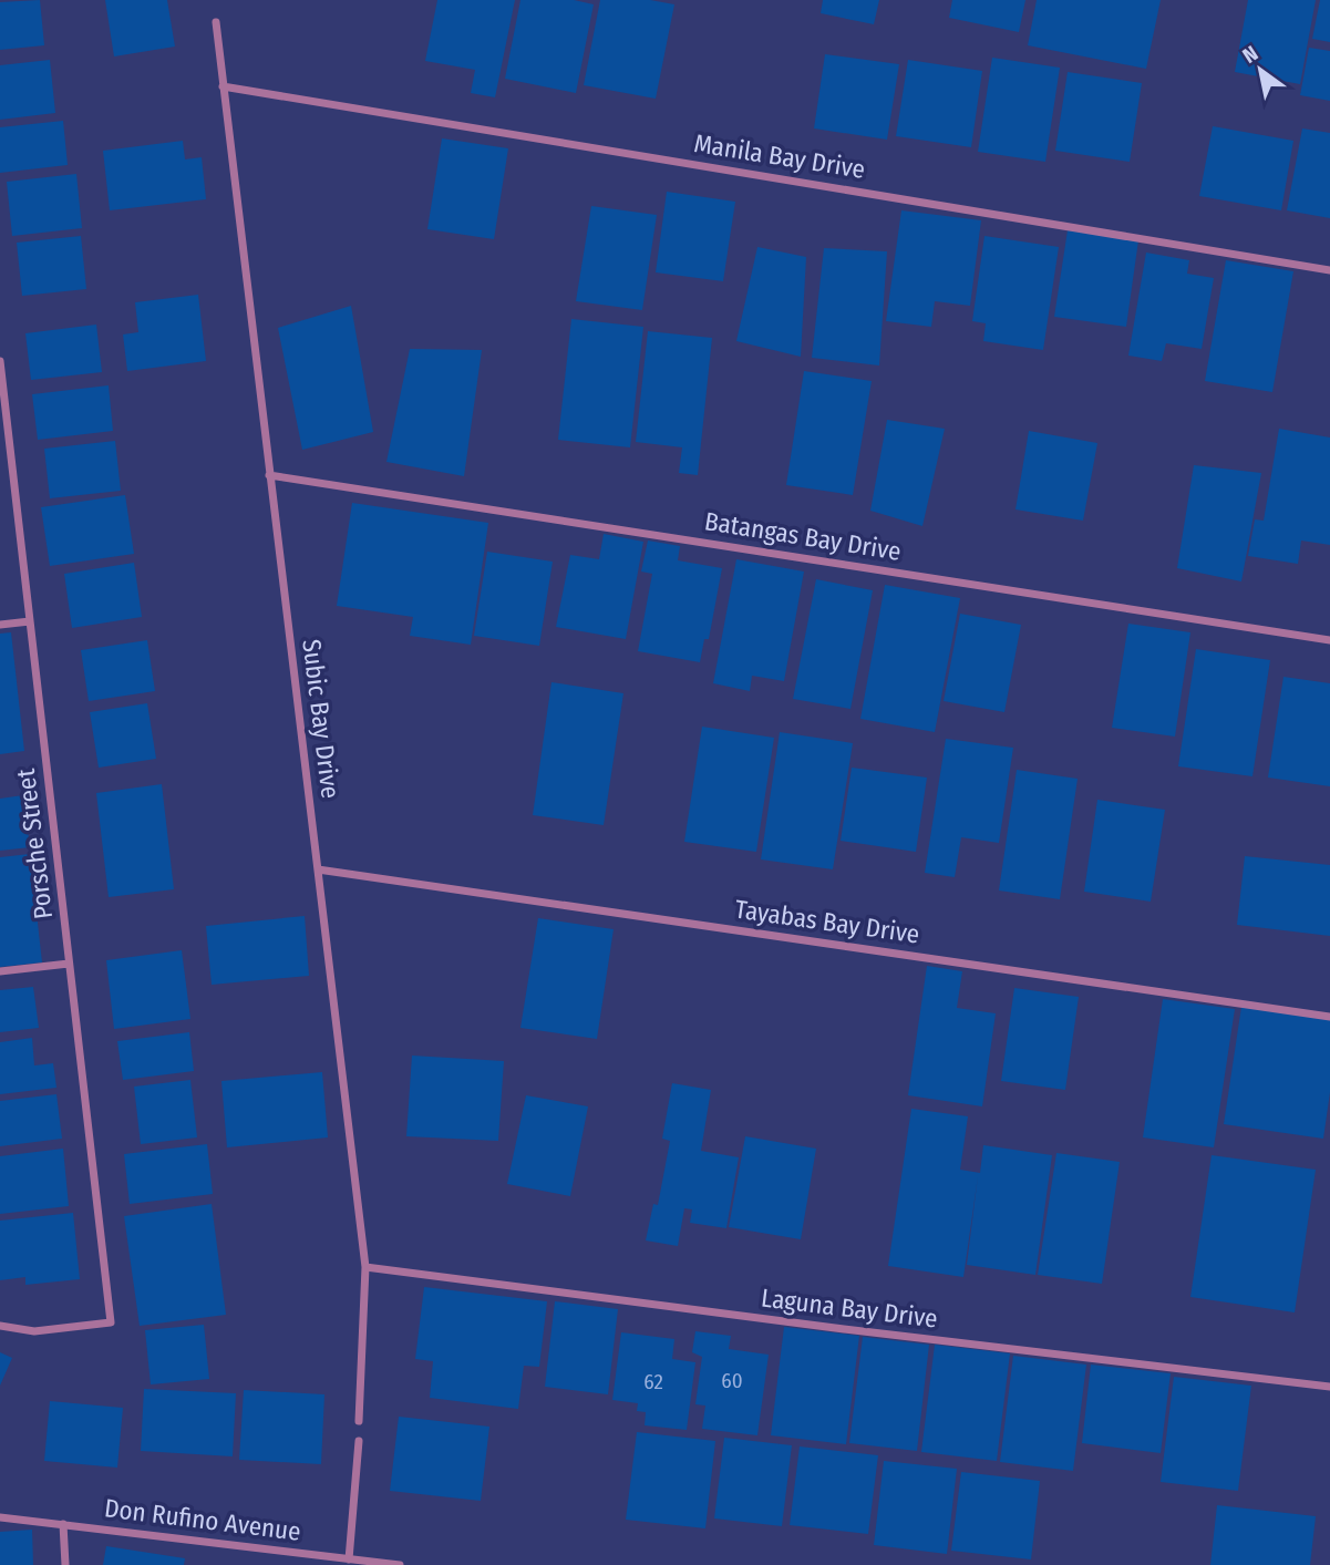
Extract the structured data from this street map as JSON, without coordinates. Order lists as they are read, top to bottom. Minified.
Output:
{"streets":{"street":["Manila Bay Drive","Batangas Bay Drive","Subic Bay Drive","Porsche Street","Tayabas Bay Drive","Laguna Bay Drive","Don Rufino Avenue"]},"crossings":[["Manila Bay Drive","Subic Bay Drive"],["Batangas Bay Drive","Subic Bay Drive"],["Subic Bay Drive","Tayabas Bay Drive"],["Subic Bay Drive","Laguna Bay Drive"]],"house_numbers":["60","62"],"north":"top left"}
